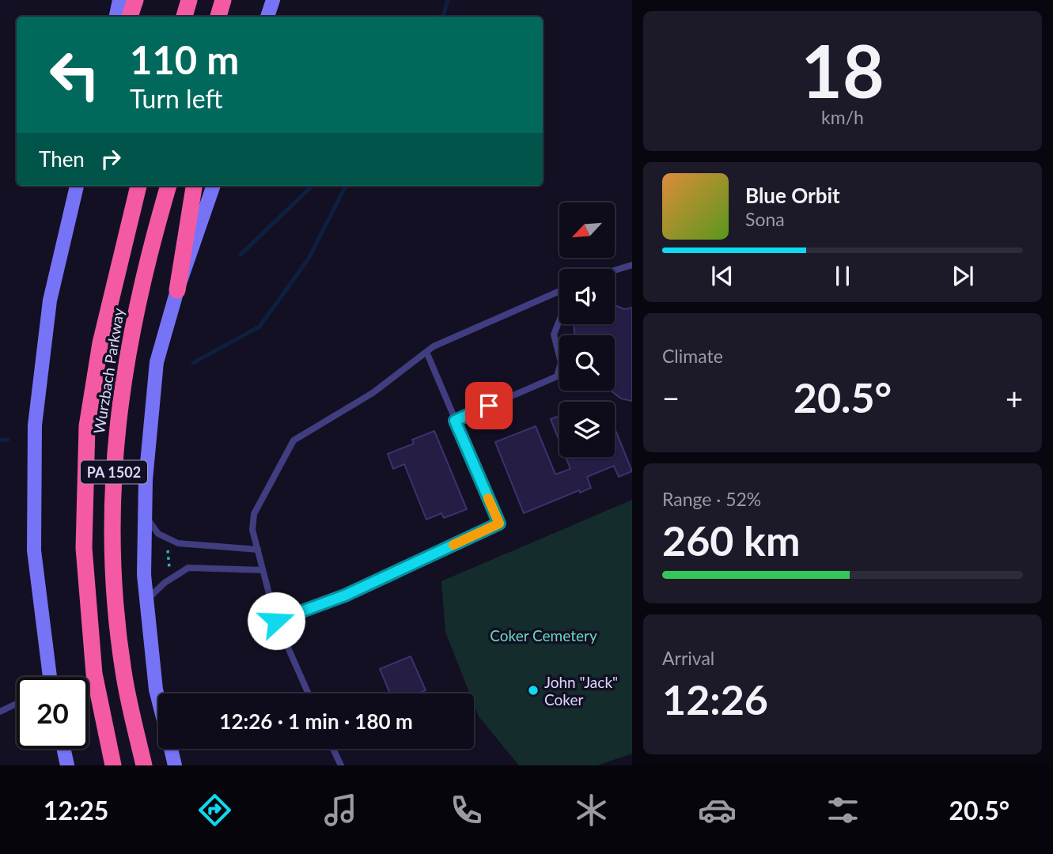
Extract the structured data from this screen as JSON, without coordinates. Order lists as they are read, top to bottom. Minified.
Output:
{"streets":{"highway":["Wurzbach Parkway","PA 1502"]},"parks":["Coker Cemetery"],"places":["John \"Jack\" Coker"],"north":"bottom left","page":{"tile":[["18","km/h"],"Climate",["Range · 52%","260 km"],["Arrival","12:26"]],"turn":["110 m","Turn left"],"then":"Then","song":["Blue Orbit","Sona"],"heat":["−","20.5°","+"],"limit":"20","trip":"12:26 · 1 min · 180 m","tabs":["12:25","20.5°"]}}
